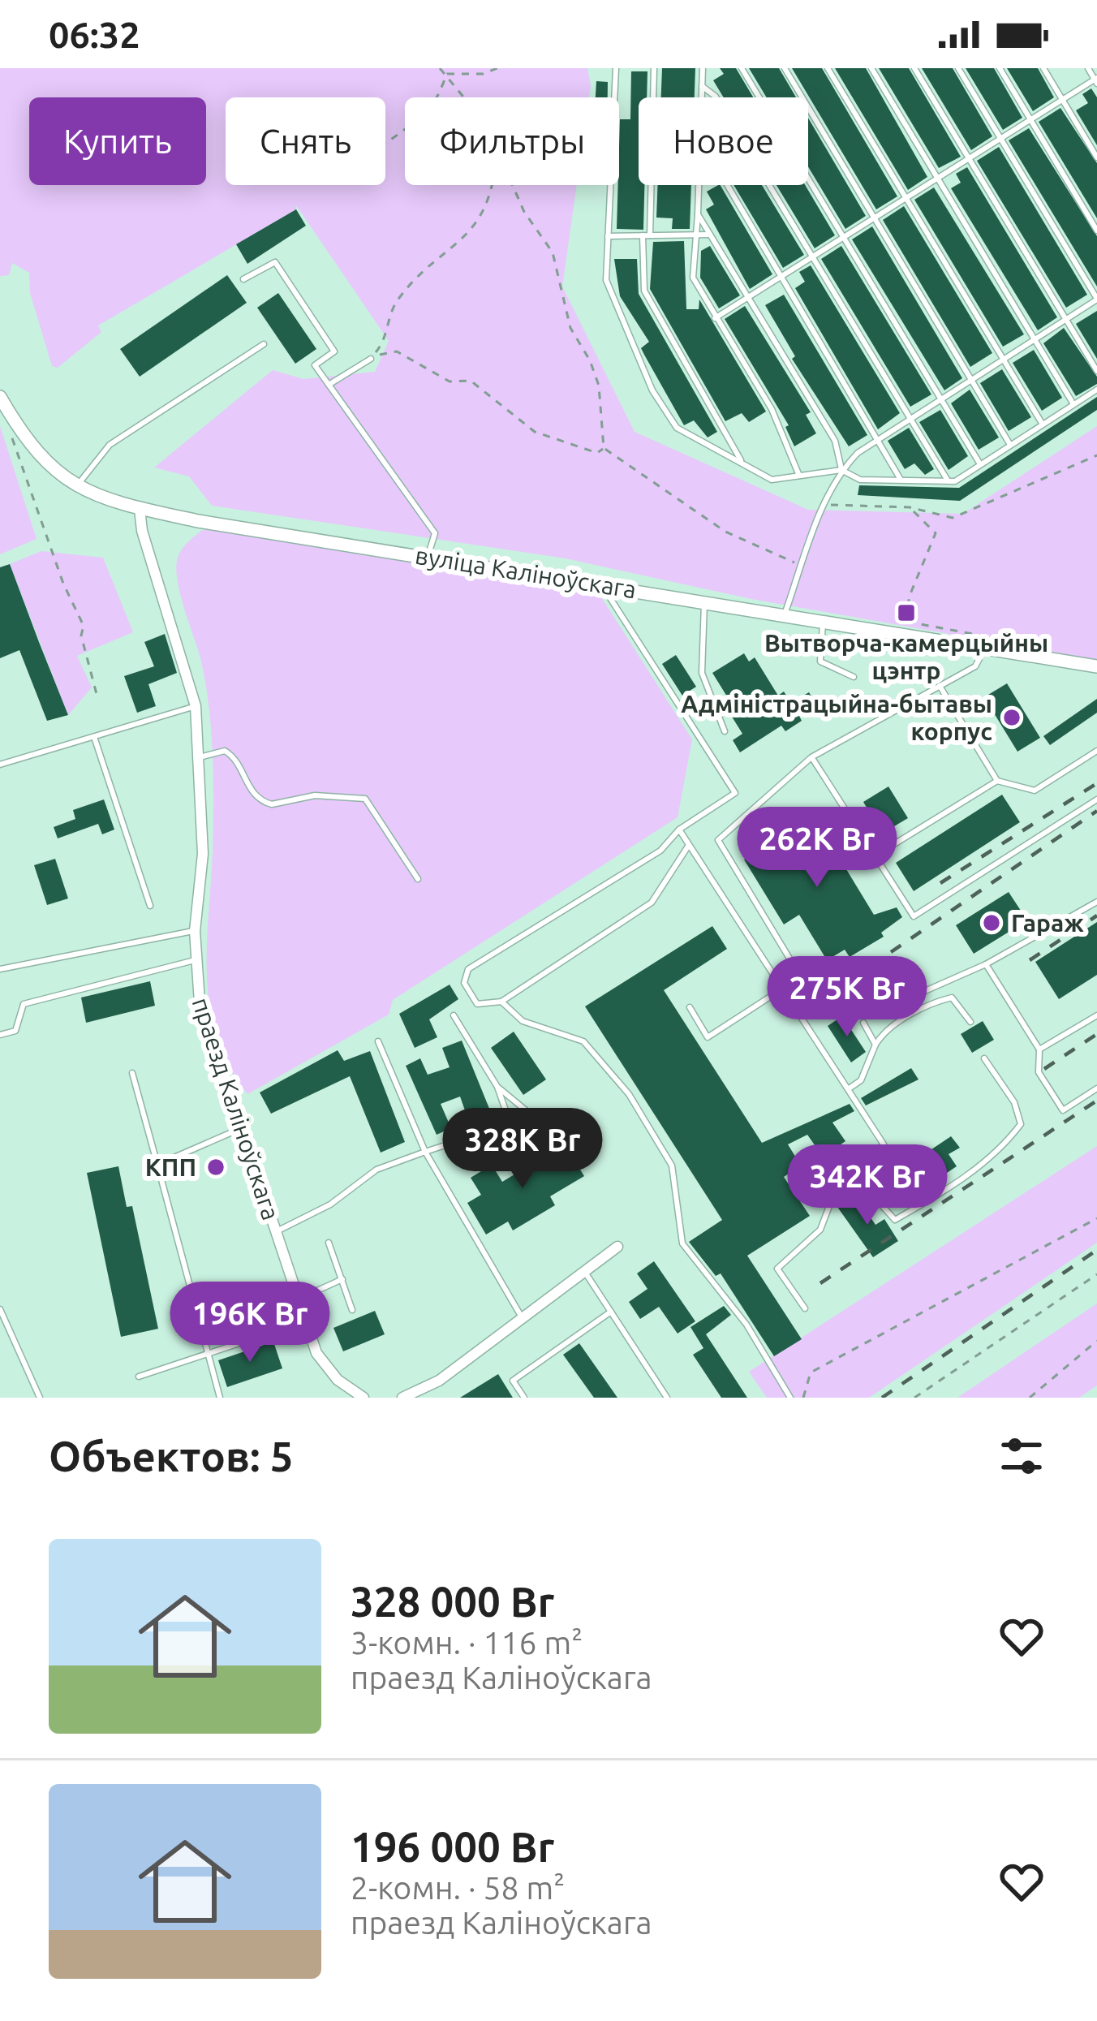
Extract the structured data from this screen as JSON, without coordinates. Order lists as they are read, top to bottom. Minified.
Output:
{"streets":{"street":["вуліца Каліноўскага","праезд Каліноўскага"]},"crossings":[["вуліца Каліноўскага","праезд Каліноўскага"]],"places":{"transit":["Вытворча-камерцыйны цэнтр"],"other":["Адміністрацыйна-бытавы корпус","Гараж","КПП"]},"page":{"status":"06:32","chip":["Купить","Снять","Фильтры","Новое"],"price":["262K Br","275K Br","328K Br","342K Br","196K Br"],"heading":"Объектов: 5","list":[{"name":"328 000 Br","note":"3-комн. · 116 m² · праезд Каліноўскага"},{"name":"196 000 Br","note":"2-комн. · 58 m² · праезд Каліноўскага"}]}}
